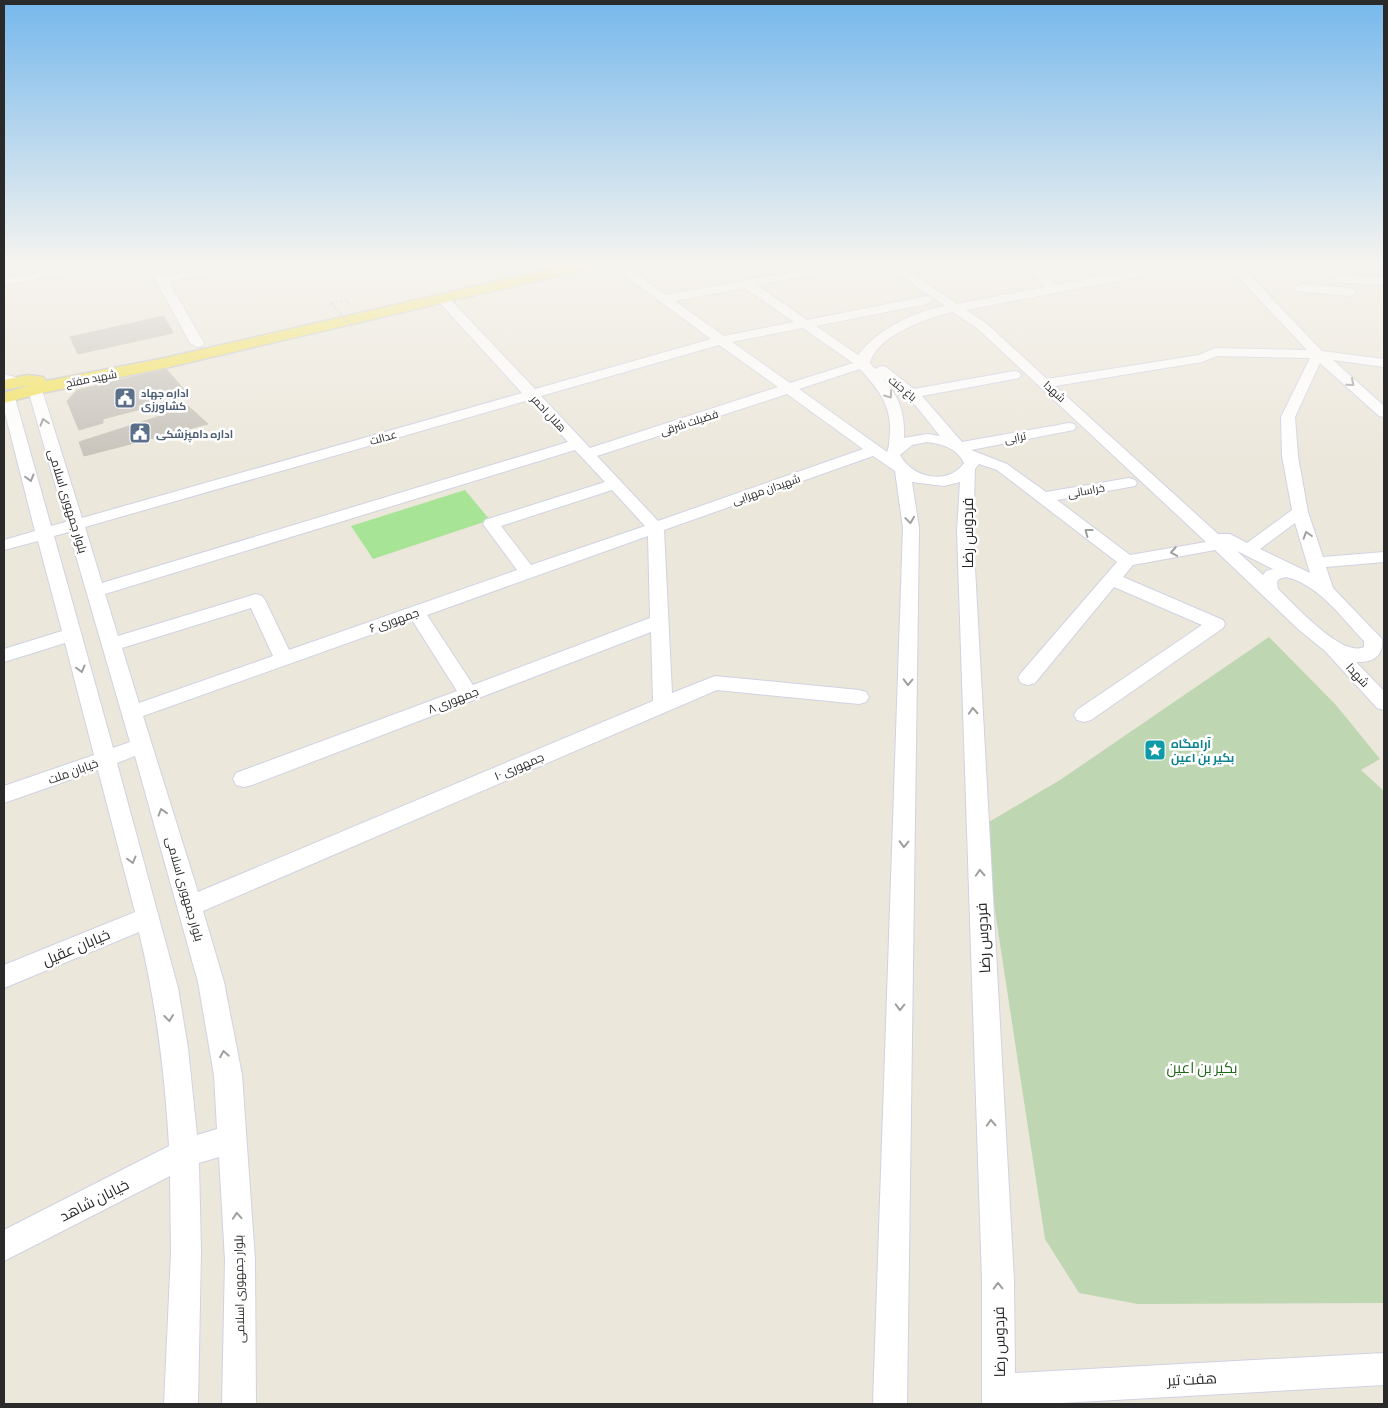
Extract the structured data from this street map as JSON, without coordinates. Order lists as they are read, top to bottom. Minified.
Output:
{"streets":{"main road":["شهید مفتح"],"street":["باغ جنت","شهدا","هلال احمر","فضیلت شرقی","عدالت","ترابی","شهیدان مهرابی","خراسانی","بلوار جمهوری اسلامی","فردوس رضا","جمهوری ۶","جمهوری ۸","جمهوری ۱۰","خیابان ملت","خیابان عقیل","خیابان شاهد","هفت تیر"]},"crossings":[["شهید مفتح","بلوار جمهوری اسلامی"],["باغ جنت","فضیلت شرقی"],["باغ جنت","ترابی"],["باغ جنت","فردوس رضا"],["هلال احمر","فضیلت شرقی"],["هلال احمر","عدالت"],["هلال احمر","شهیدان مهرابی"],["هلال احمر","جمهوری ۶"],["فضیلت شرقی","بلوار جمهوری اسلامی"],["عدالت","بلوار جمهوری اسلامی"],["ترابی","فردوس رضا"],["شهیدان مهرابی","جمهوری ۶"],["بلوار جمهوری اسلامی","جمهوری ۶"],["بلوار جمهوری اسلامی","جمهوری ۱۰"],["بلوار جمهوری اسلامی","خیابان ملت"],["بلوار جمهوری اسلامی","خیابان شاهد"],["فردوس رضا","هفت تیر"]],"parks":["بکیر بن اعین"],"places":{"public building":["اداره جهاد کشاورزی","اداره دامپزشکی"],"place":["آرامگاه بکیر بن اعین"]}}
